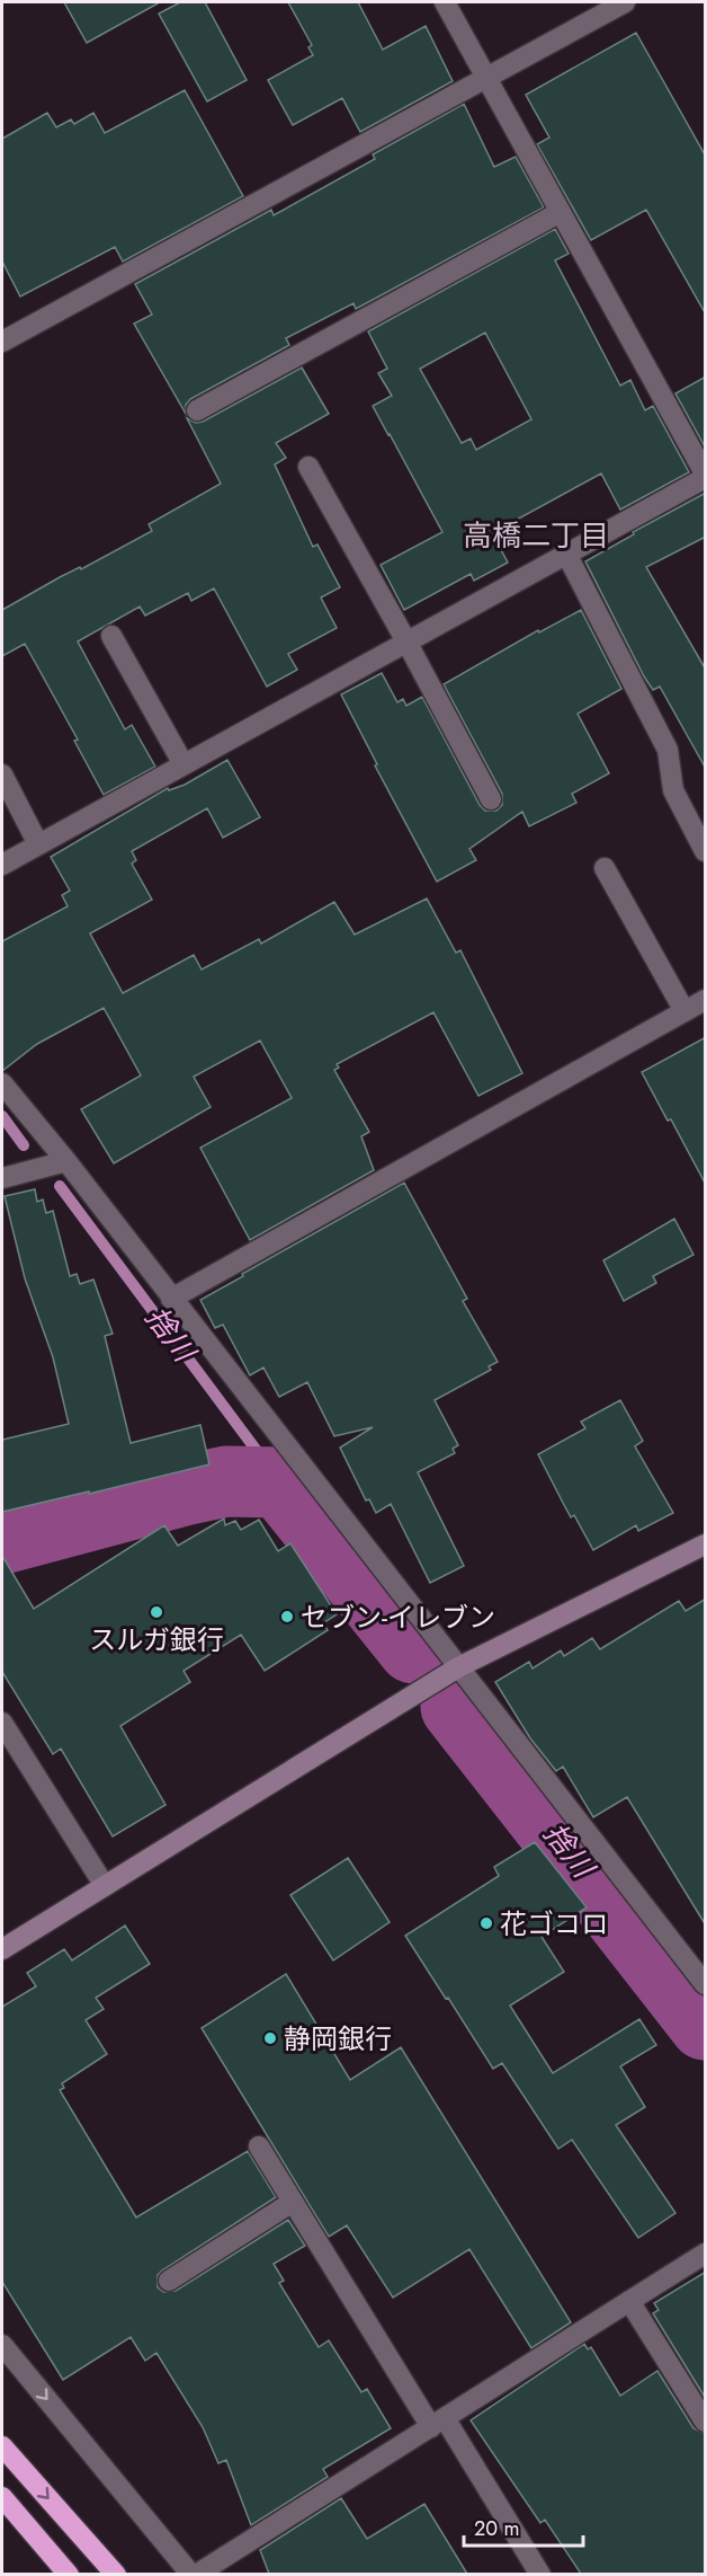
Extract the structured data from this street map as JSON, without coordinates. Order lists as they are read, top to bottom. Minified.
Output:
{"districts":["高橋二丁目"],"water":["捨川"],"places":["スルガ銀行","セブン-イレブン","花ゴコロ","静岡銀行"],"scale_bar":"20 m"}
